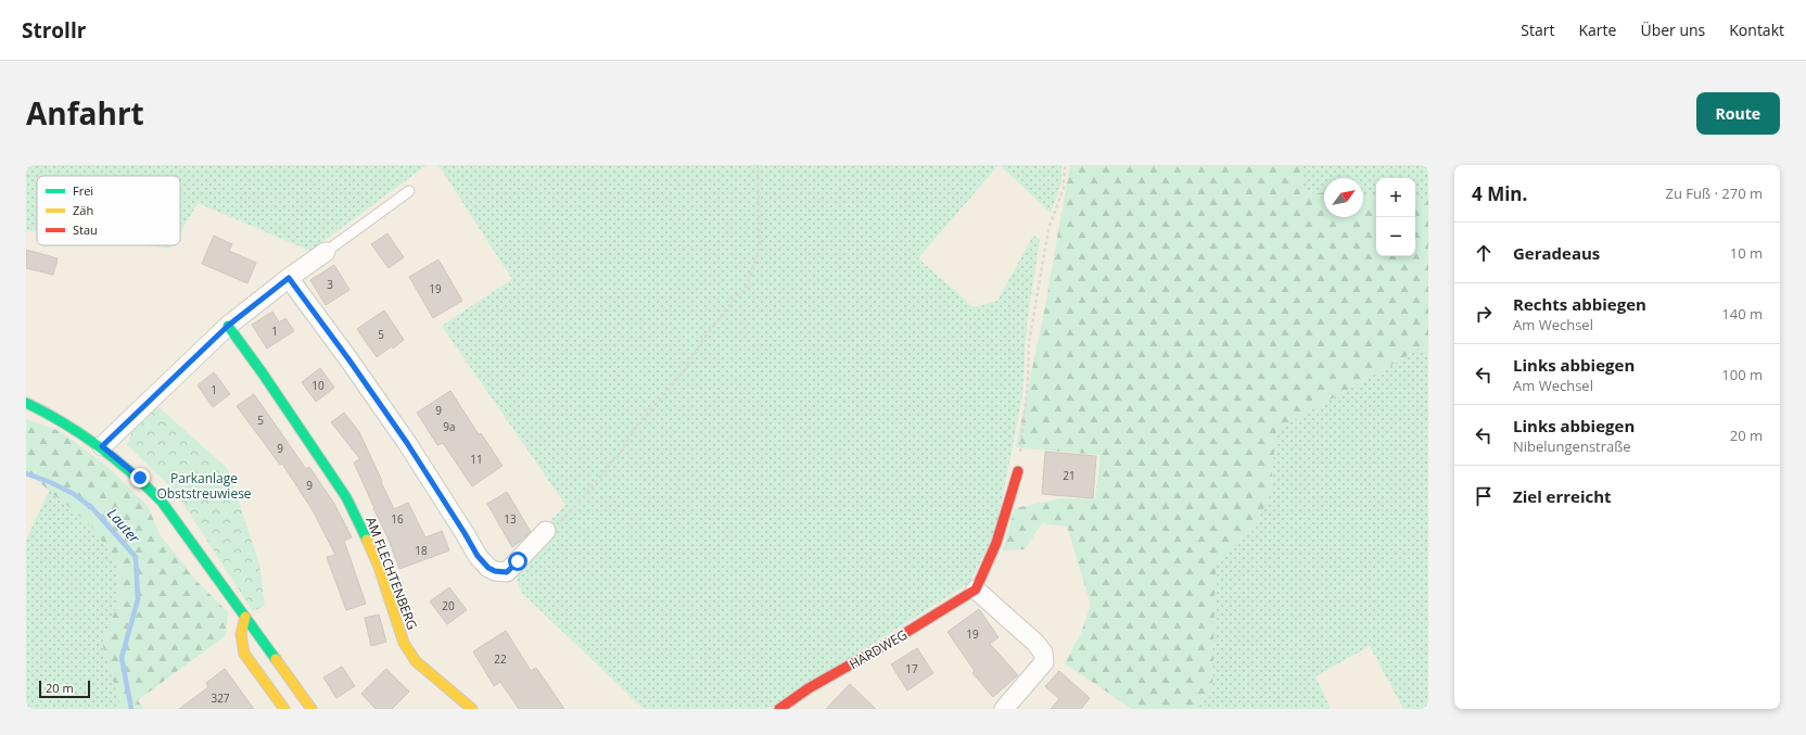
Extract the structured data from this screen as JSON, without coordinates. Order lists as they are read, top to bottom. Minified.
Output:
{"streets":{"street":["AM FLECHTENBERG","HARDWEG"]},"water":["Lauter"],"parks":["Parkanlage Obststreuwiese"],"house_numbers":["3","19","1","5","10","1","9","5","9a","9","11","21","9","16","13","18","20","19","22","17","327"],"legend":["Frei","Zäh","Stau"],"scale_bar":"20 m","north":"top right","page":{"header":"Strollr","nav":["Start","Karte","Über uns","Kontakt"],"title":"Anfahrt","buttons":"Route","heading":["4 Min.","Zu Fuß · 270 m"],"map_buttons":["+","−"],"list":[["Geradeaus","10 m"],["Rechts abbiegen","Am Wechsel","140 m"],["Links abbiegen","Am Wechsel","100 m"],["Links abbiegen","Nibelungenstraße","20 m"],"Ziel erreicht"],"scale":"20 m"}}
